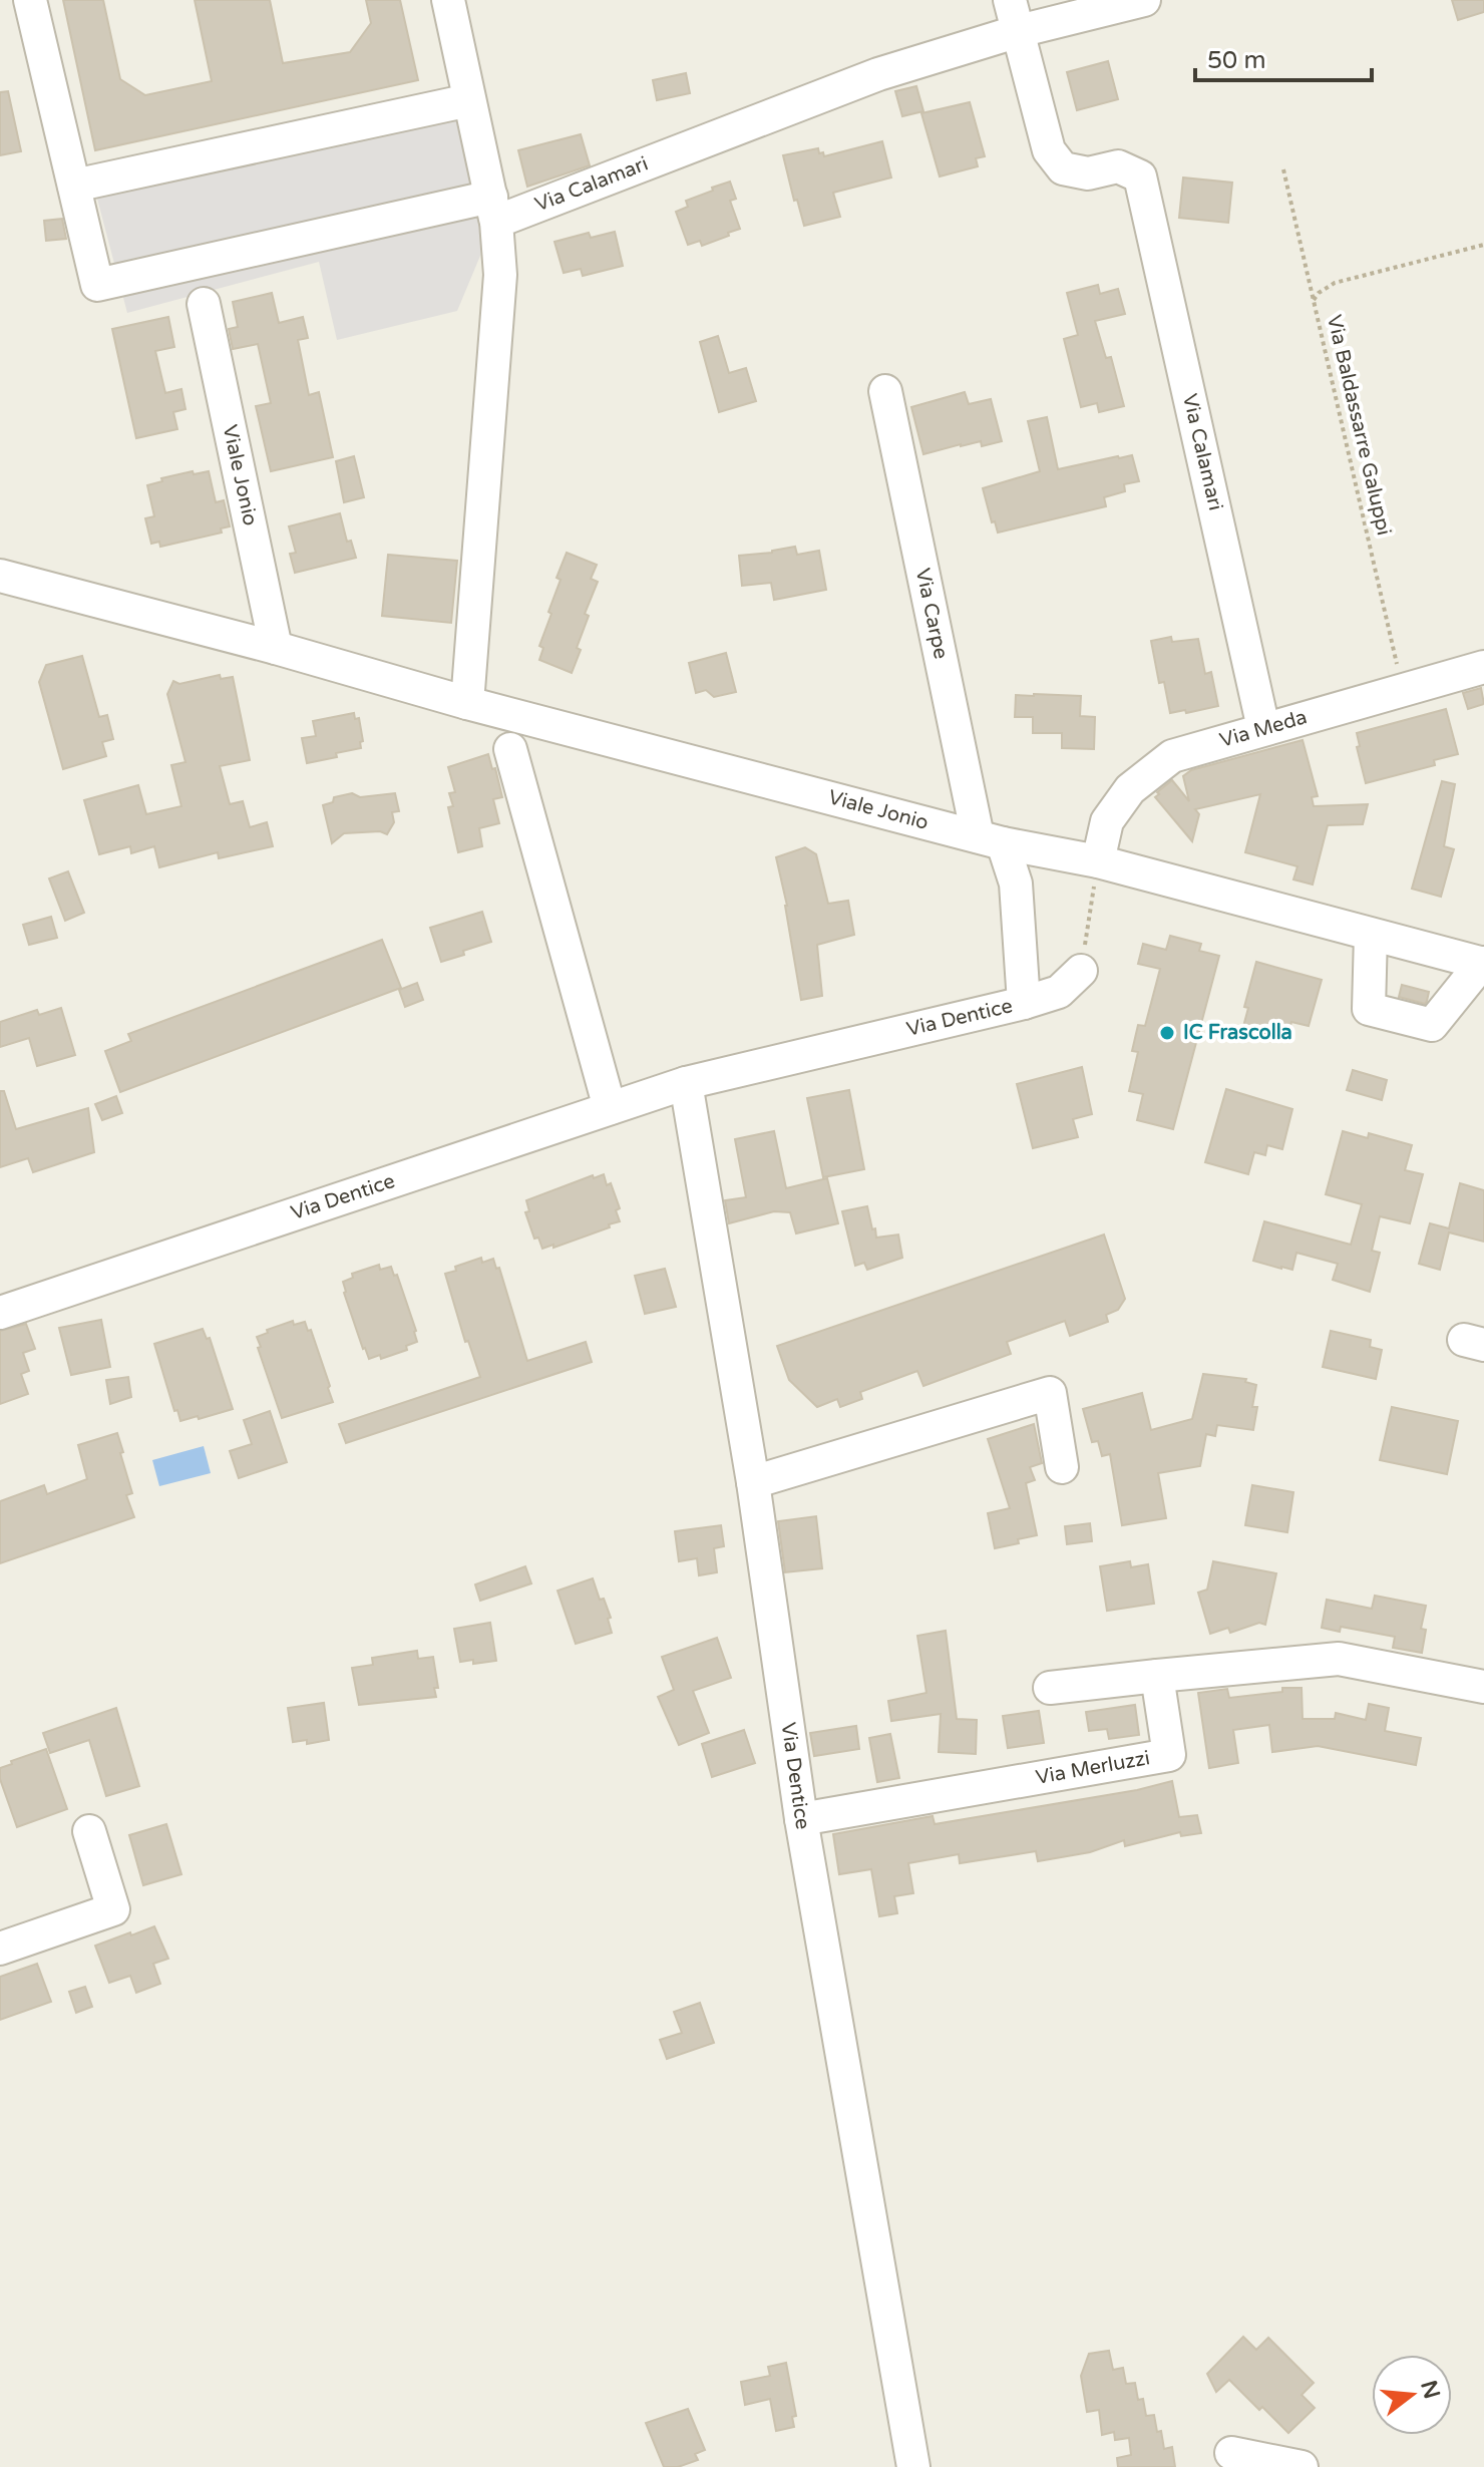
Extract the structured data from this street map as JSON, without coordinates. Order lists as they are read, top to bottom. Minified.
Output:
{"streets":{"street":["Via Calamari","Viale Jonio","Via Carpe","Via Meda","Via Dentice","Via Merluzzi"],"path":["Via Baldassarre Galuppi"]},"crossings":[["Via Calamari","Via Meda"],["Via Baldassarre Galuppi","Via Meda"],["Viale Jonio","Via Carpe"],["Viale Jonio","Via Meda"],["Viale Jonio","Via Dentice"],["Via Carpe","Via Dentice"],["Via Dentice","Via Merluzzi"]],"places":["IC Frascolla"],"scale_bar":"50 m","north":"right"}
